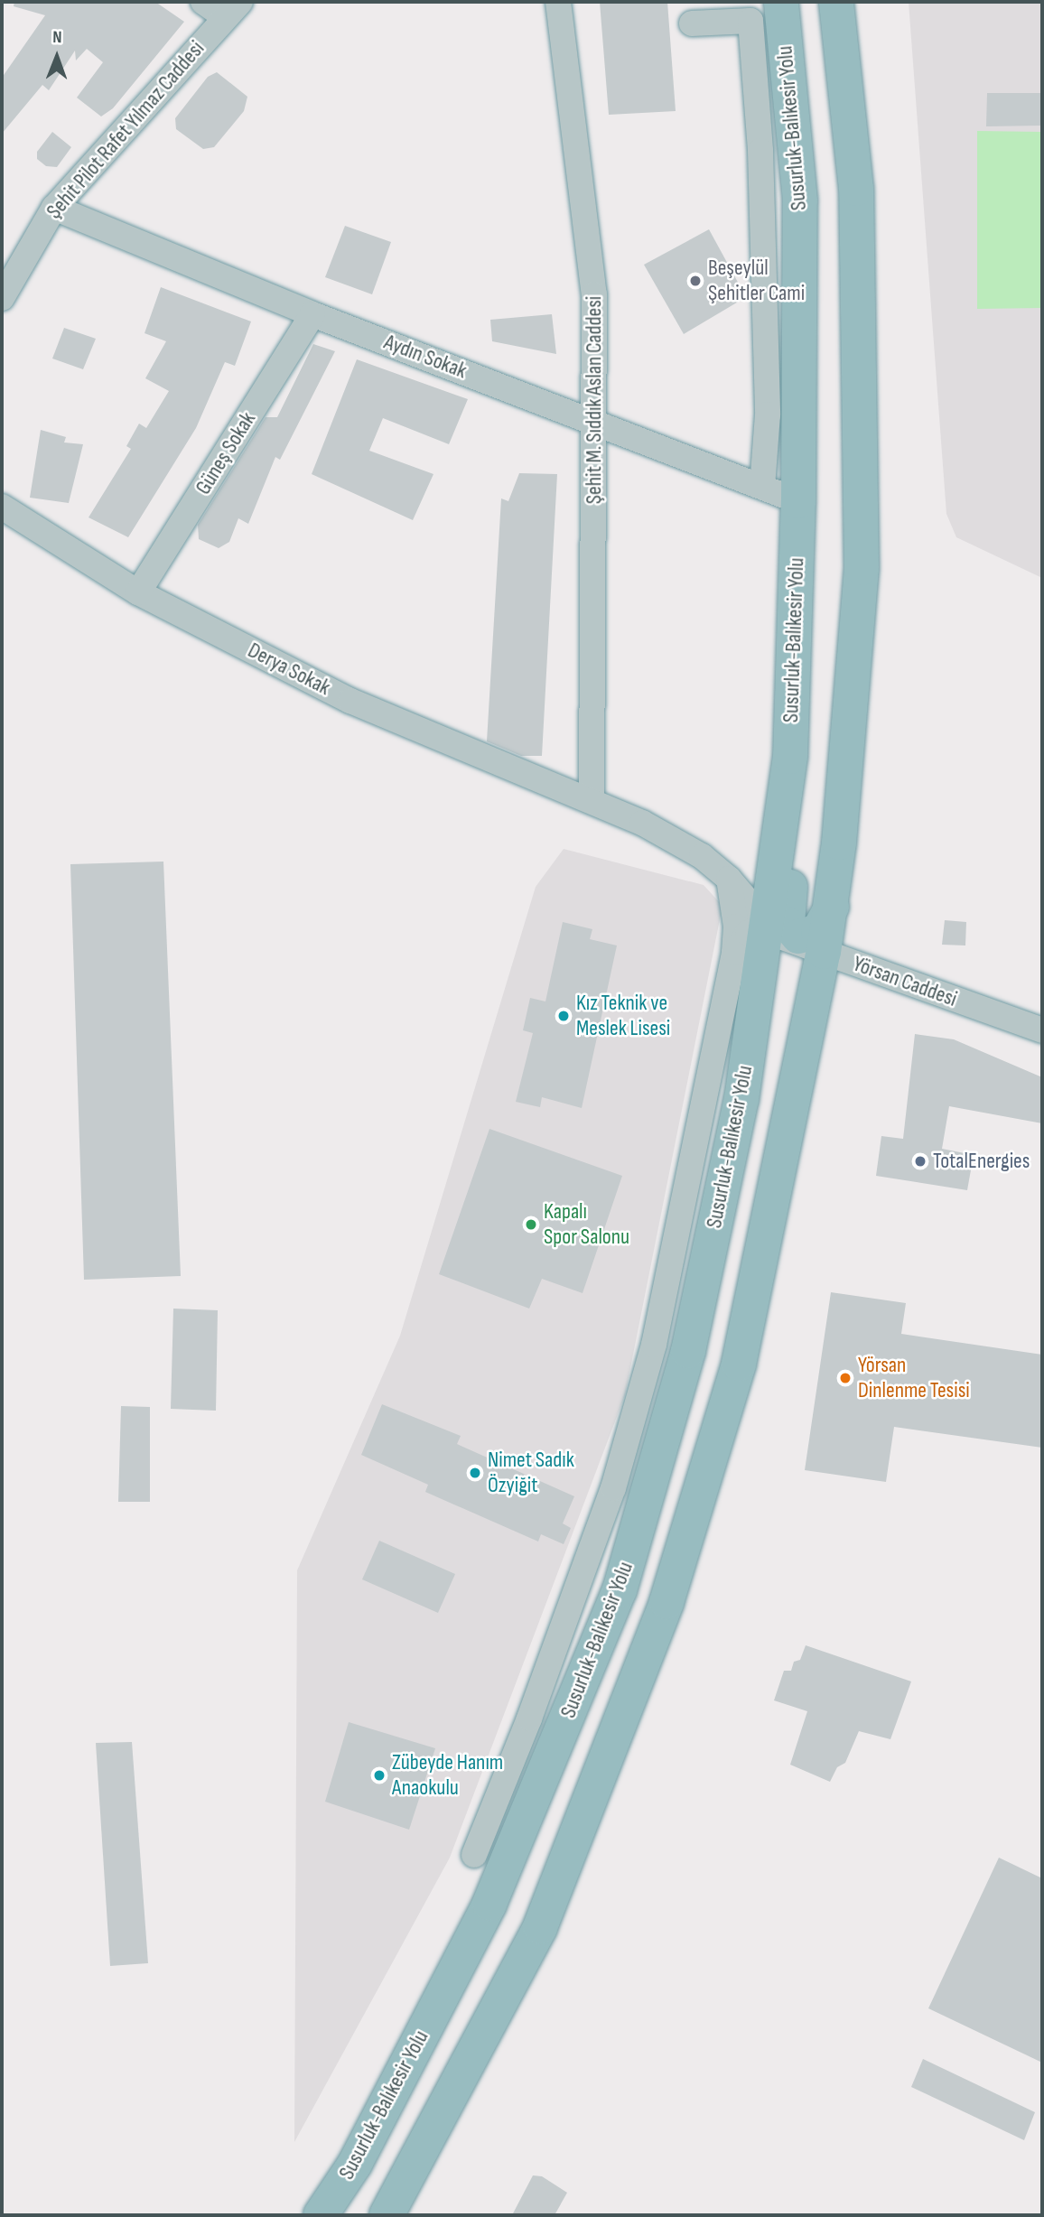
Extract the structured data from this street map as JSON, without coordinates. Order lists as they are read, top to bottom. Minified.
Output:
{"streets":{"highway":["Susurluk-Balıkesir Yolu"],"street":["Şehit Pilot Rafet Yılmaz Caddesi","Aydın Sokak","Şehit M. Sıddık Aslan Caddesi","Güneş Sokak","Derya Sokak","Yörsan Caddesi"]},"crossings":[["Susurluk-Balıkesir Yolu","Aydın Sokak"],["Susurluk-Balıkesir Yolu","Derya Sokak"],["Susurluk-Balıkesir Yolu","Yörsan Caddesi"],["Şehit Pilot Rafet Yılmaz Caddesi","Aydın Sokak"],["Aydın Sokak","Şehit M. Sıddık Aslan Caddesi"],["Aydın Sokak","Güneş Sokak"],["Şehit M. Sıddık Aslan Caddesi","Derya Sokak"],["Güneş Sokak","Derya Sokak"],["Derya Sokak","Yörsan Caddesi"]],"places":["Beşeylül Şehitler Cami","Kız Teknik ve Meslek Lisesi","TotalEnergies","Kapalı Spor Salonu","Yörsan Dinlenme Tesisi","Nimet Sadık Özyiğit","Zübeyde Hanım Anaokulu"],"north":"top"}
